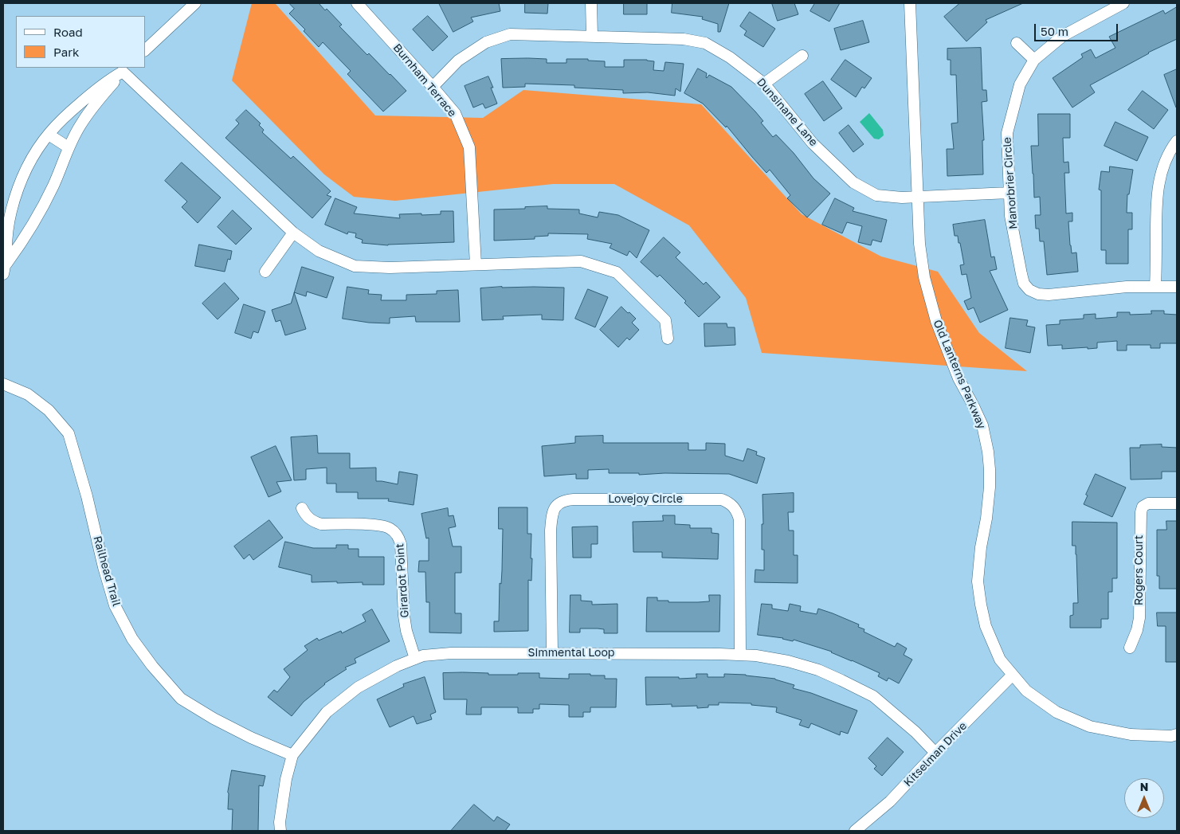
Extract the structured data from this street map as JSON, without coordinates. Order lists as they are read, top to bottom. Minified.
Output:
{"streets":{"street":["Burnham Terrace","Dunsinane Lane","Manorbrier Circle","Old Lanterns Parkway","Lovejoy Circle","Rogers Court","Railhead Trail","Girardot Point","Simmental Loop","Kitselman Drive"]},"crossings":[["Burnham Terrace","Dunsinane Lane"],["Dunsinane Lane","Manorbrier Circle"],["Dunsinane Lane","Old Lanterns Parkway"],["Old Lanterns Parkway","Kitselman Drive"],["Lovejoy Circle","Simmental Loop"],["Railhead Trail","Simmental Loop"],["Girardot Point","Simmental Loop"],["Simmental Loop","Kitselman Drive"]],"legend":["Road","Park"],"scale_bar":"50 m","north":"top"}
